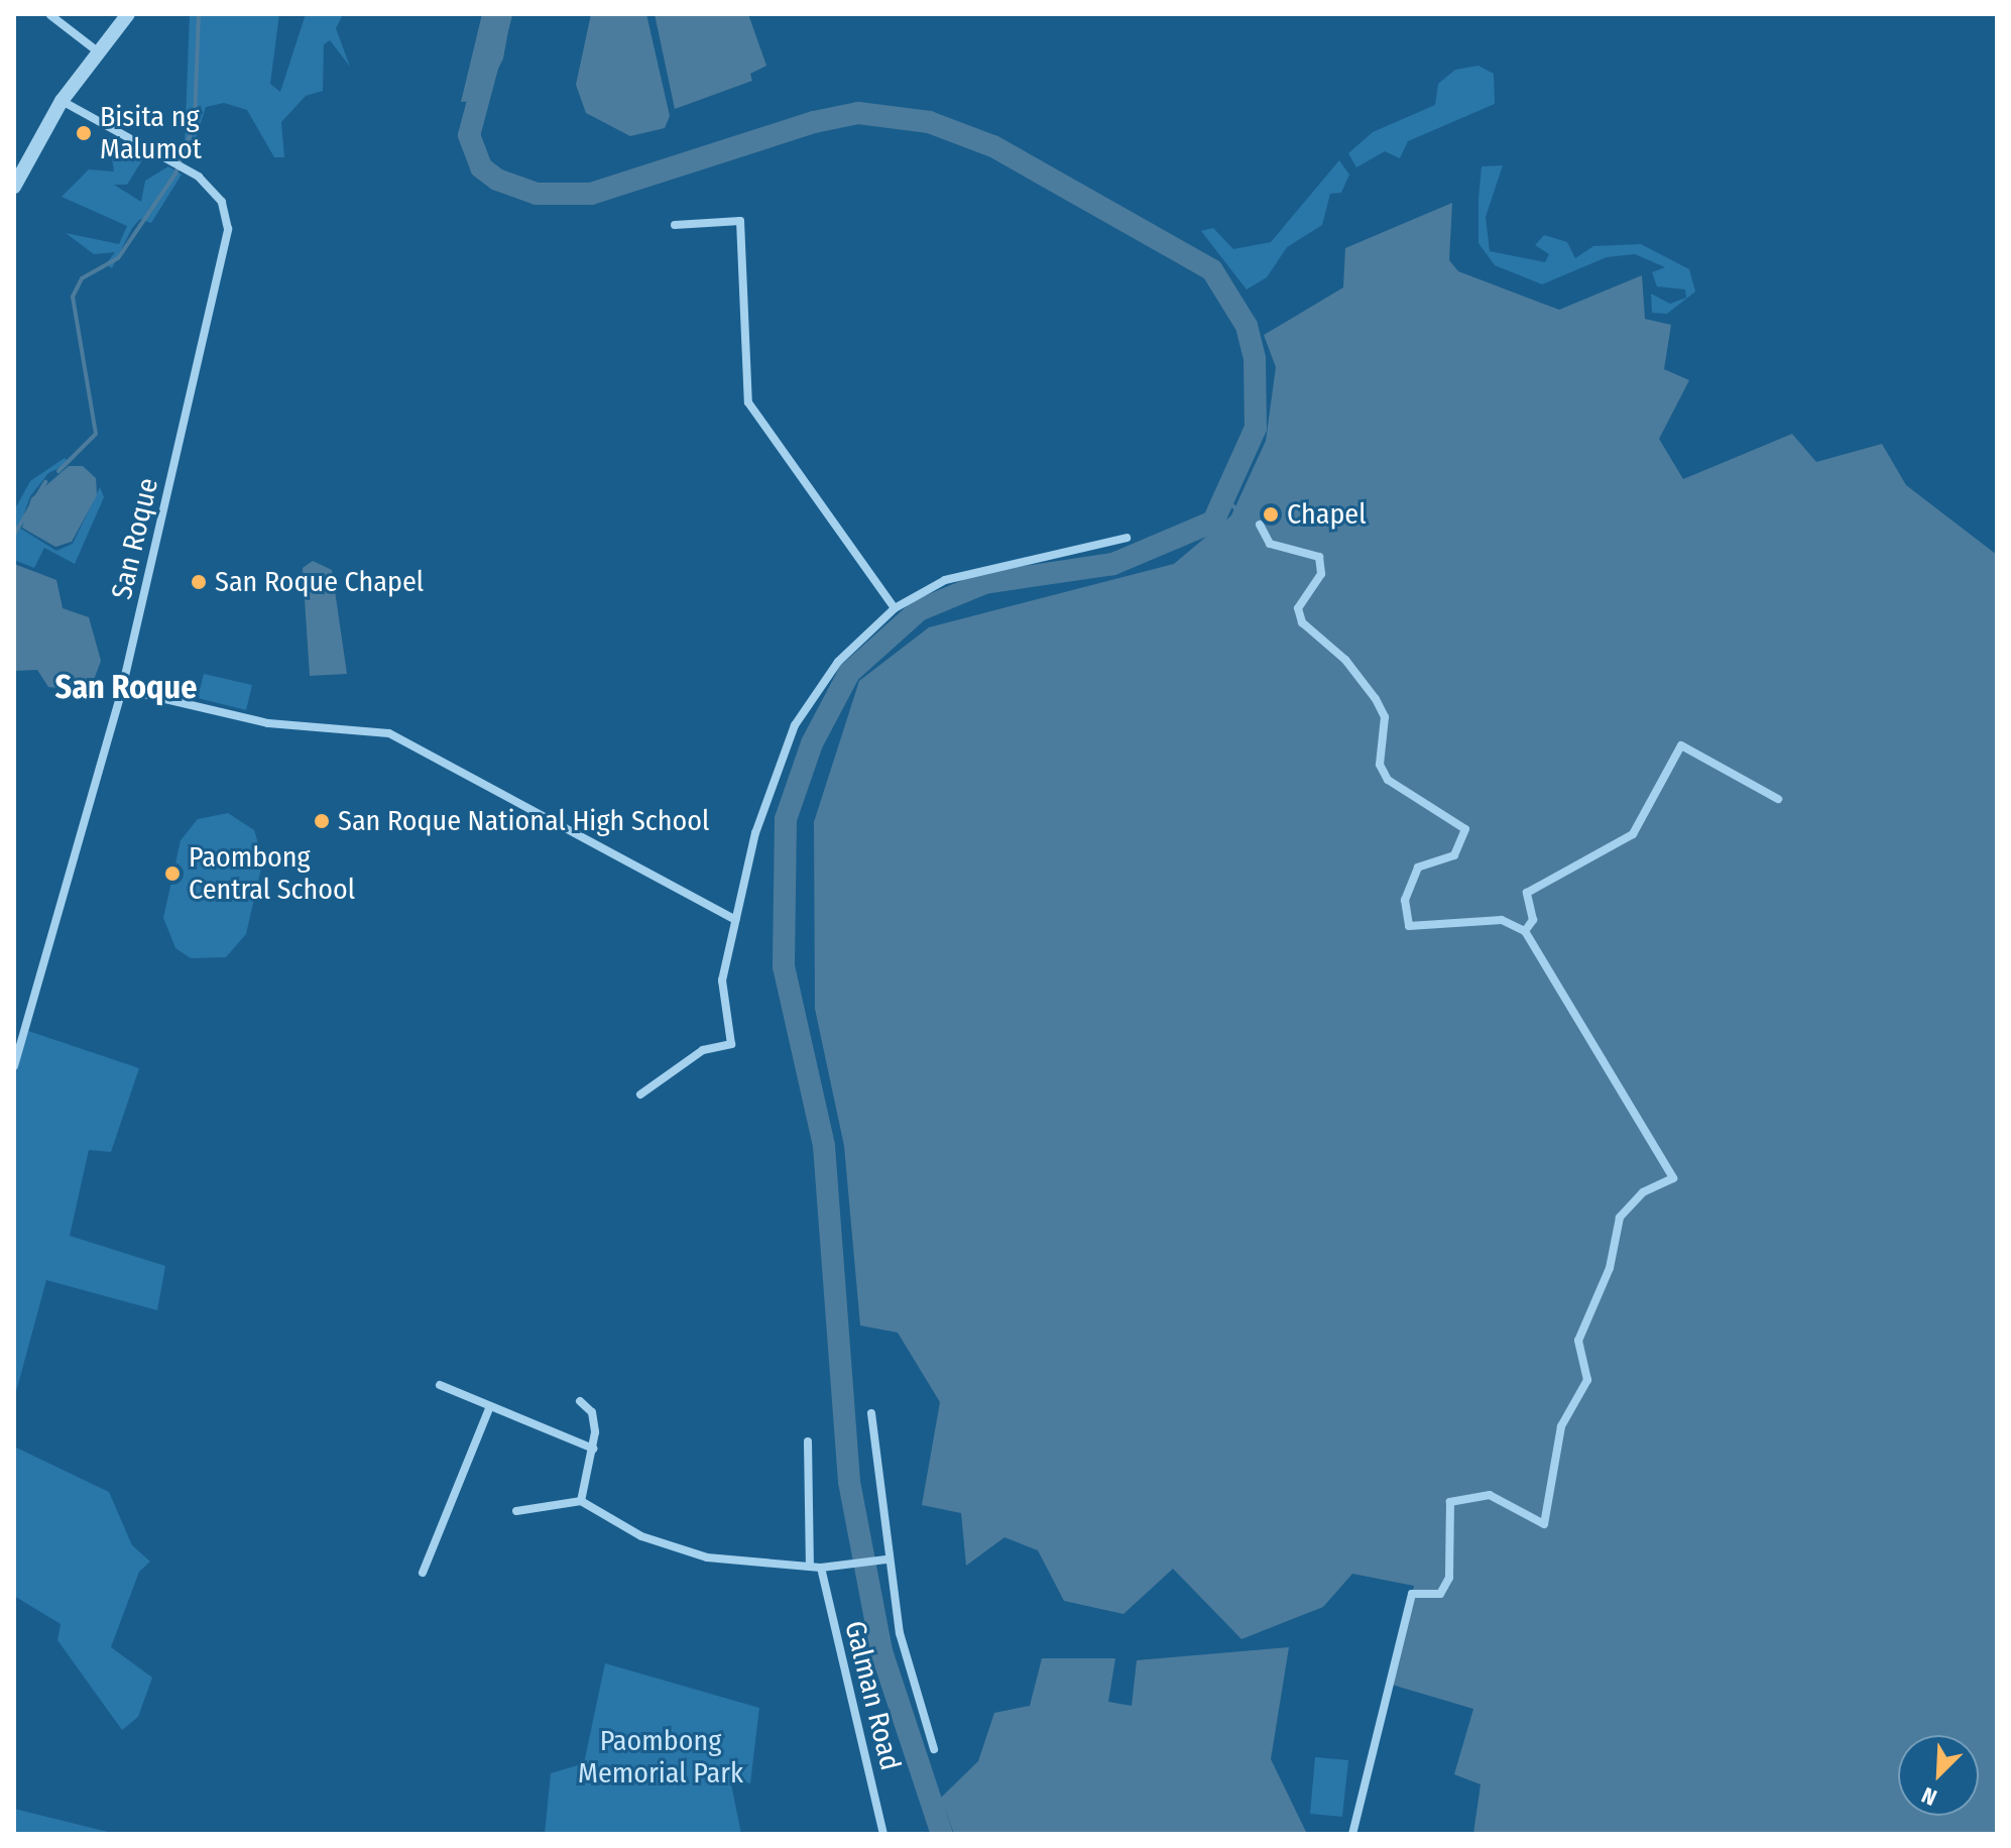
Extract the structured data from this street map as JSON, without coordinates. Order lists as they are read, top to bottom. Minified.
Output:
{"streets":{"street":["San Roque","Galman Road"]},"districts":["San Roque"],"parks":["Paombong Memorial Park"],"places":["Bisita ng Malumot","Chapel","San Roque Chapel","San Roque National High School","Paombong Central School"],"north":"bottom left"}
